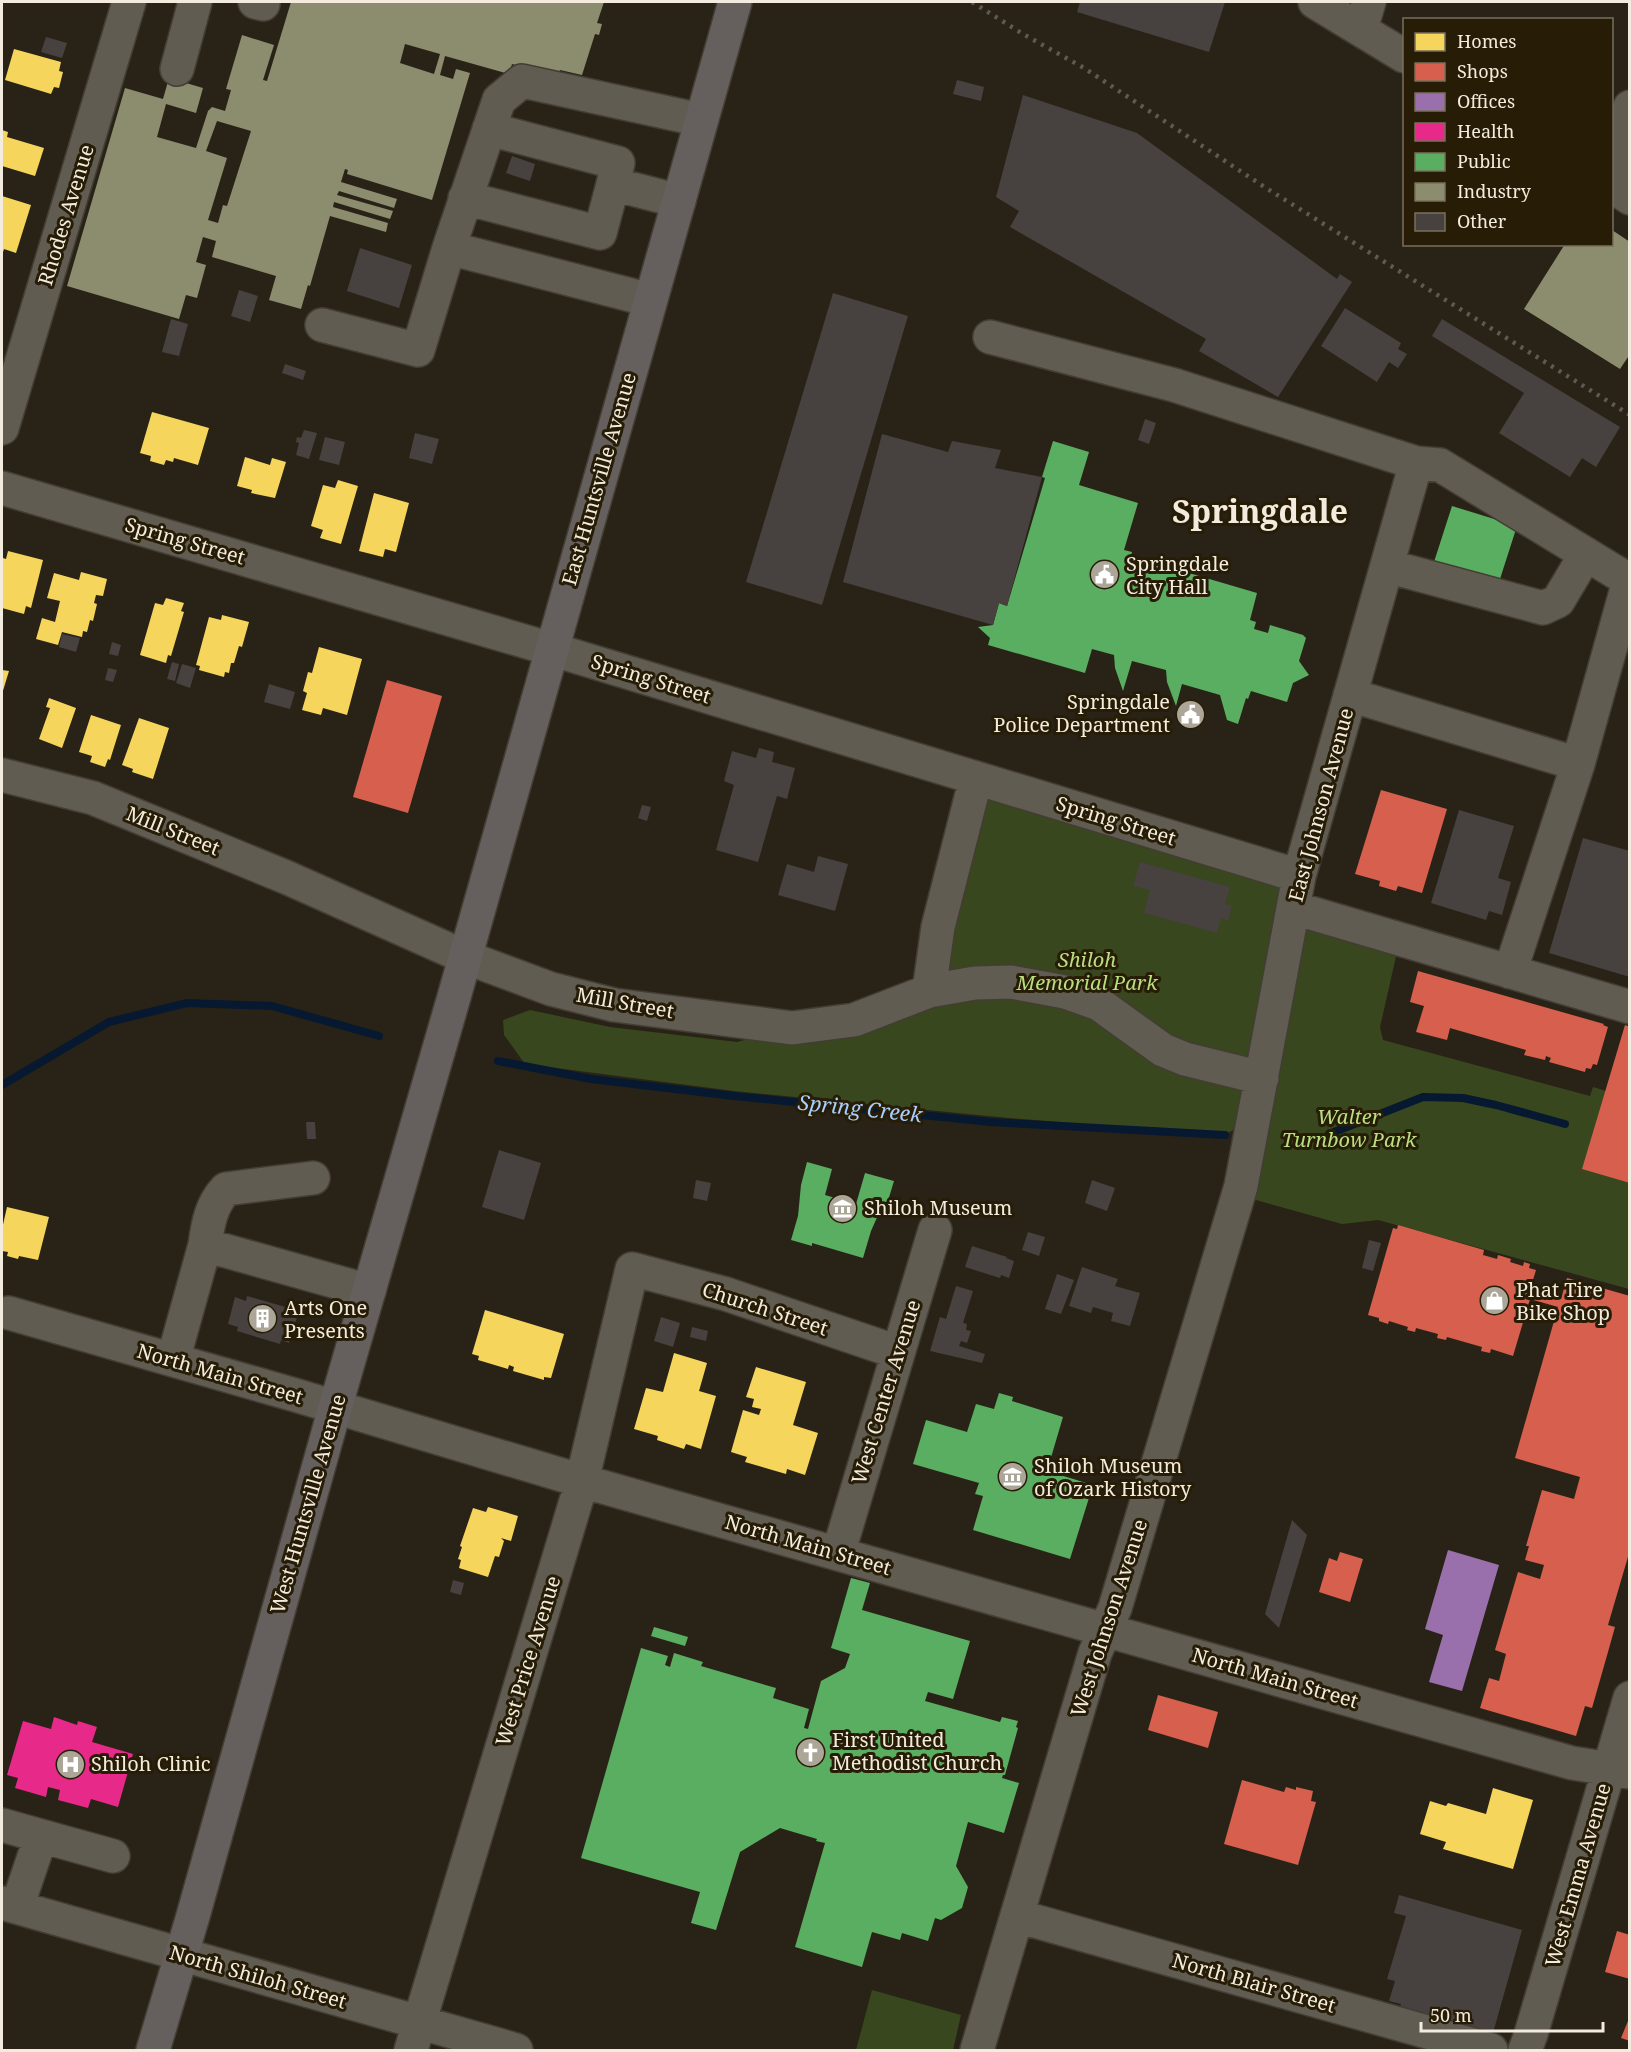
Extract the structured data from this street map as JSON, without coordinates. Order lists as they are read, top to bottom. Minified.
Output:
{"streets":{"main road":["East Huntsville Avenue","West Huntsville Avenue"],"street":["Rhodes Avenue","Spring Street","East Johnson Avenue","Mill Street","Church Street","North Main Street","West Center Avenue","West Johnson Avenue","West Price Avenue","West Emma Avenue","North Shiloh Street","North Blair Street"]},"crossings":[["East Huntsville Avenue","Spring Street"],["East Huntsville Avenue","Mill Street"],["East Huntsville Avenue","West Huntsville Avenue"],["Spring Street","East Johnson Avenue"],["East Johnson Avenue","Mill Street"],["East Johnson Avenue","West Johnson Avenue"],["Mill Street","West Huntsville Avenue"],["Church Street","West Center Avenue"],["Church Street","West Price Avenue"],["North Main Street","West Center Avenue"],["North Main Street","West Huntsville Avenue"],["North Main Street","West Johnson Avenue"],["North Main Street","West Price Avenue"],["North Main Street","West Emma Avenue"],["West Huntsville Avenue","North Shiloh Street"],["West Johnson Avenue","North Blair Street"],["West Price Avenue","North Shiloh Street"]],"districts":["Springdale"],"water":["Spring Creek"],"parks":["Shiloh Memorial Park","Walter Turnbow Park"],"places":{"public building":["Springdale City Hall","Springdale Police Department"],"museum":["Shiloh Museum","Shiloh Museum of Ozark History"],"shop":["Phat Tire Bike Shop"],"building":["Arts One Presents"],"church":["First United Methodist Church"],"hospital":["Shiloh Clinic"]},"legend":["Homes","Shops","Offices","Health","Public","Industry","Other"],"scale_bar":"50 m"}
